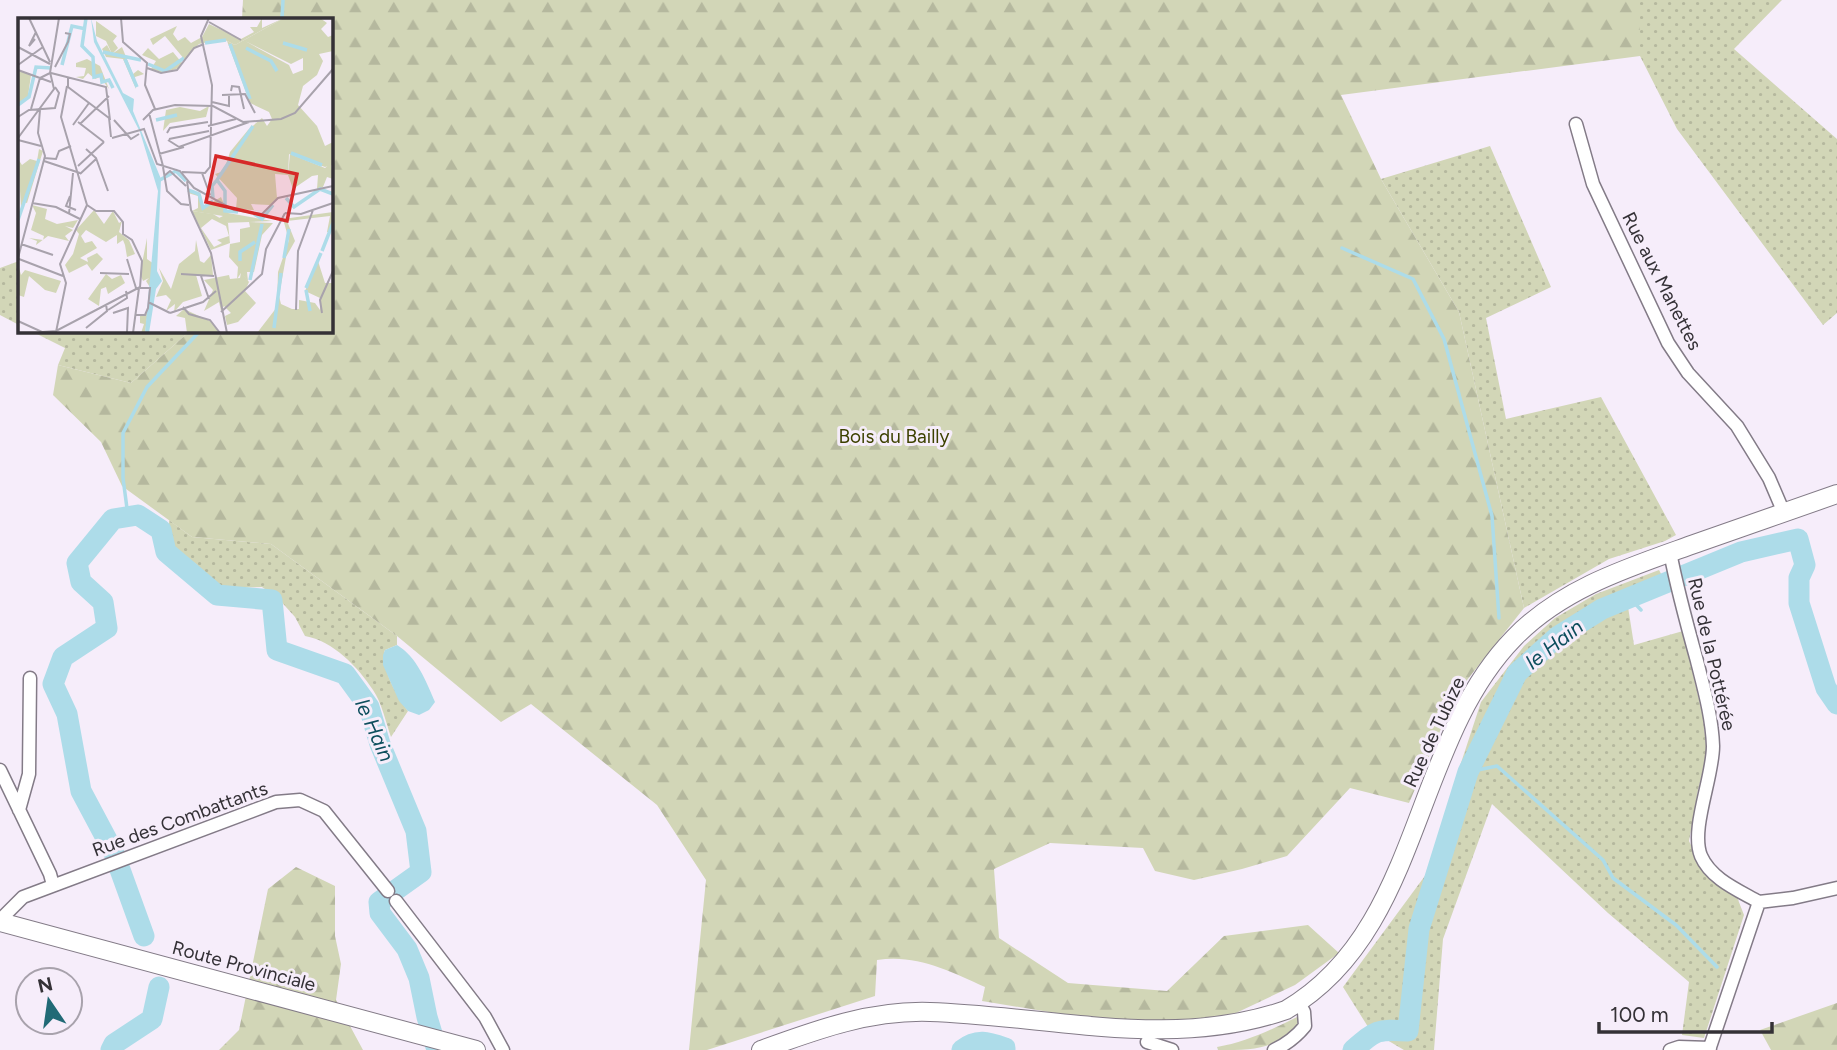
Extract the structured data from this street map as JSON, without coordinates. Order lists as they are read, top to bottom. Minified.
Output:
{"streets":{"main road":["Rue de Tubize","Route Provinciale"],"street":["Rue aux Manettes","Rue de la Pottérée","Rue des Combattants"]},"crossings":[["Rue aux Manettes","Rue de Tubize"],["Rue de la Pottérée","Rue de Tubize"],["Rue des Combattants","Route Provinciale"]],"water":["le Hain"],"parks":["Bois du Bailly"],"scale_bar":"100 m","north":"top"}
